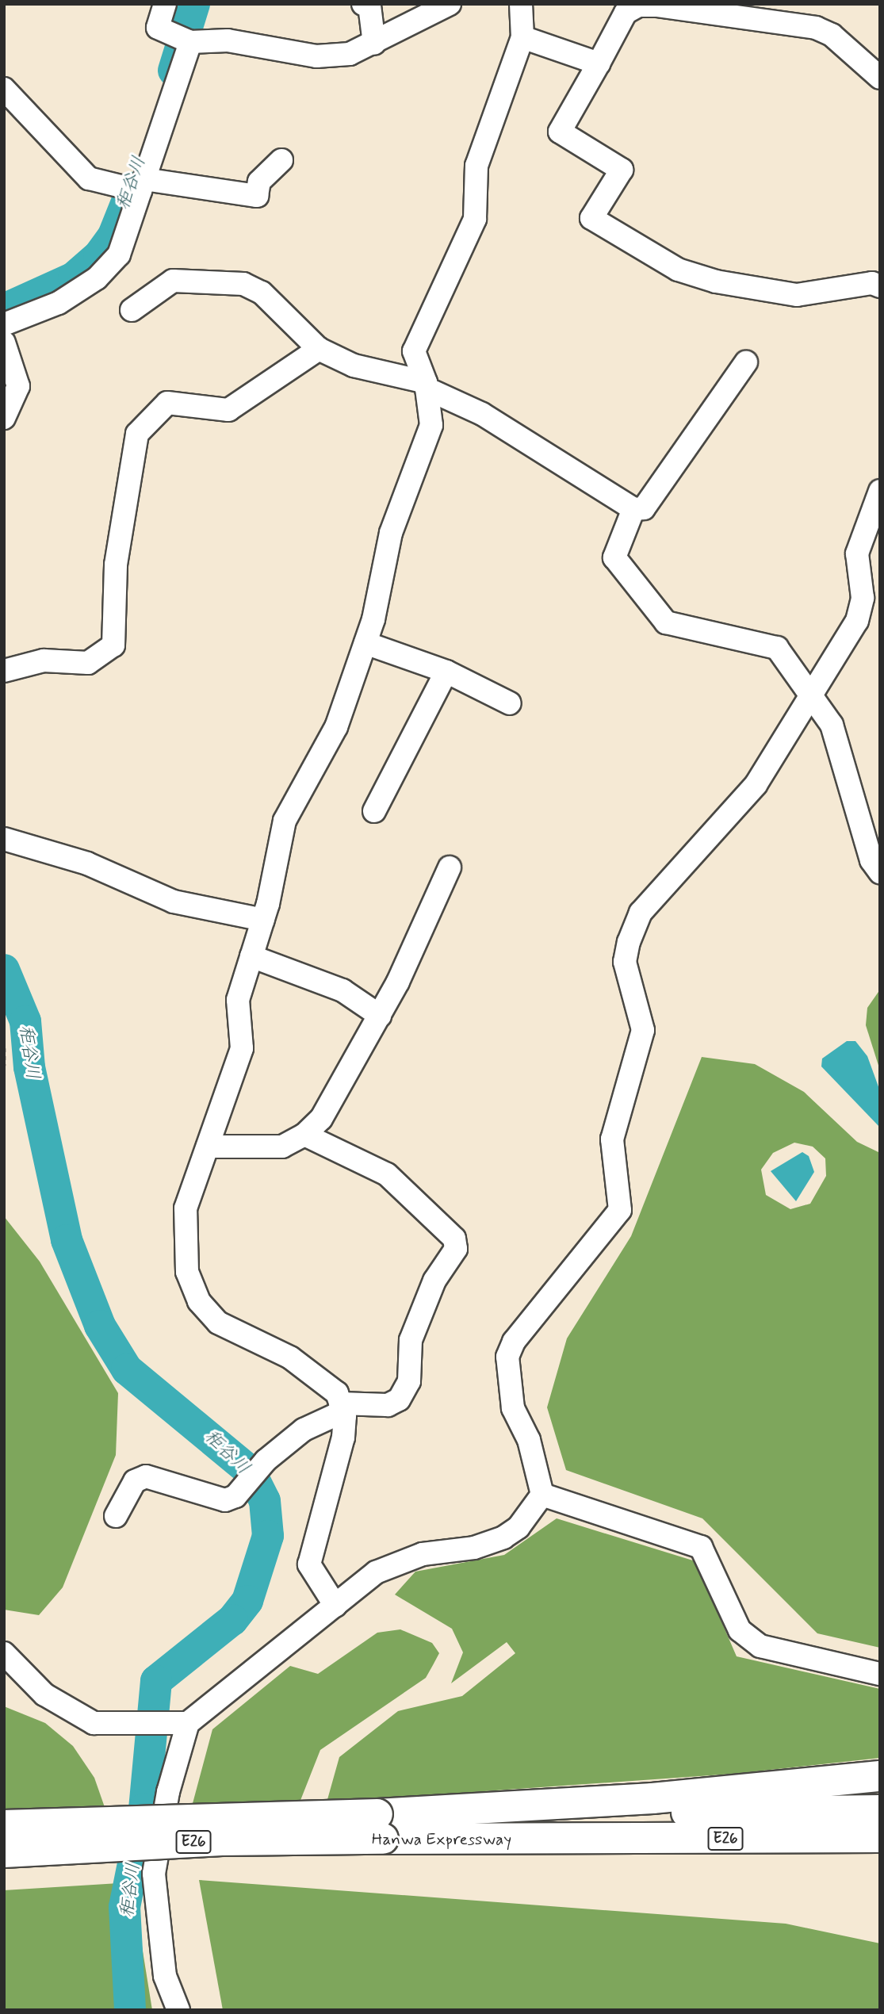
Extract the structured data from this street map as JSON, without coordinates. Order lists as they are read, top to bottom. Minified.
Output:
{"streets":{"highway":["E26","Hanwa Expressway"]},"water":["秬谷川"]}
